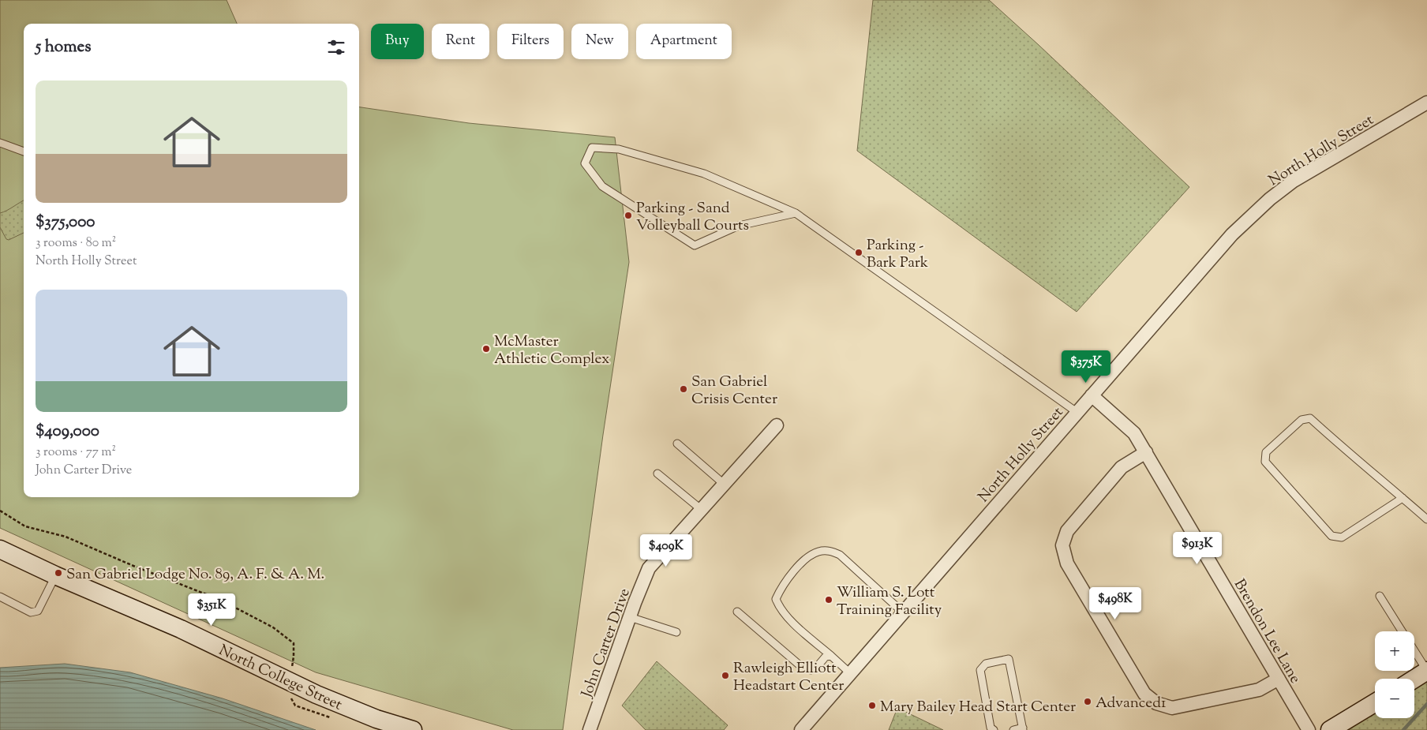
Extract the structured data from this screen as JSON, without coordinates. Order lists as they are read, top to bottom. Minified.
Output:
{"streets":{"street":["North Holly Street","Brendon Lee Lane","John Carter Drive","North College Street"]},"crossings":[["North Holly Street","Brendon Lee Lane"]],"places":["Parking - Sand Volleyball Courts","Parking - Bark Park","McMaster Athletic Complex","San Gabriel Crisis Center","San Gabriel Lodge No. 89, A. F. & A. M.","William S. Lott Training Facility","Rawleigh Elliott Headstart Center","Advanced1","Mary Bailey Head Start Center"],"page":{"chip":["Buy","Rent","Filters","New","Apartment"],"heading":"5 homes","list":[{"name":"$375,000","note":"3 rooms · 80 m² · North Holly Street"},{"name":"$409,000","note":"3 rooms · 77 m² · John Carter Drive"}],"price":["$375K","$913K","$409K","$498K","$351K"],"map_buttons":["+","−"]}}
